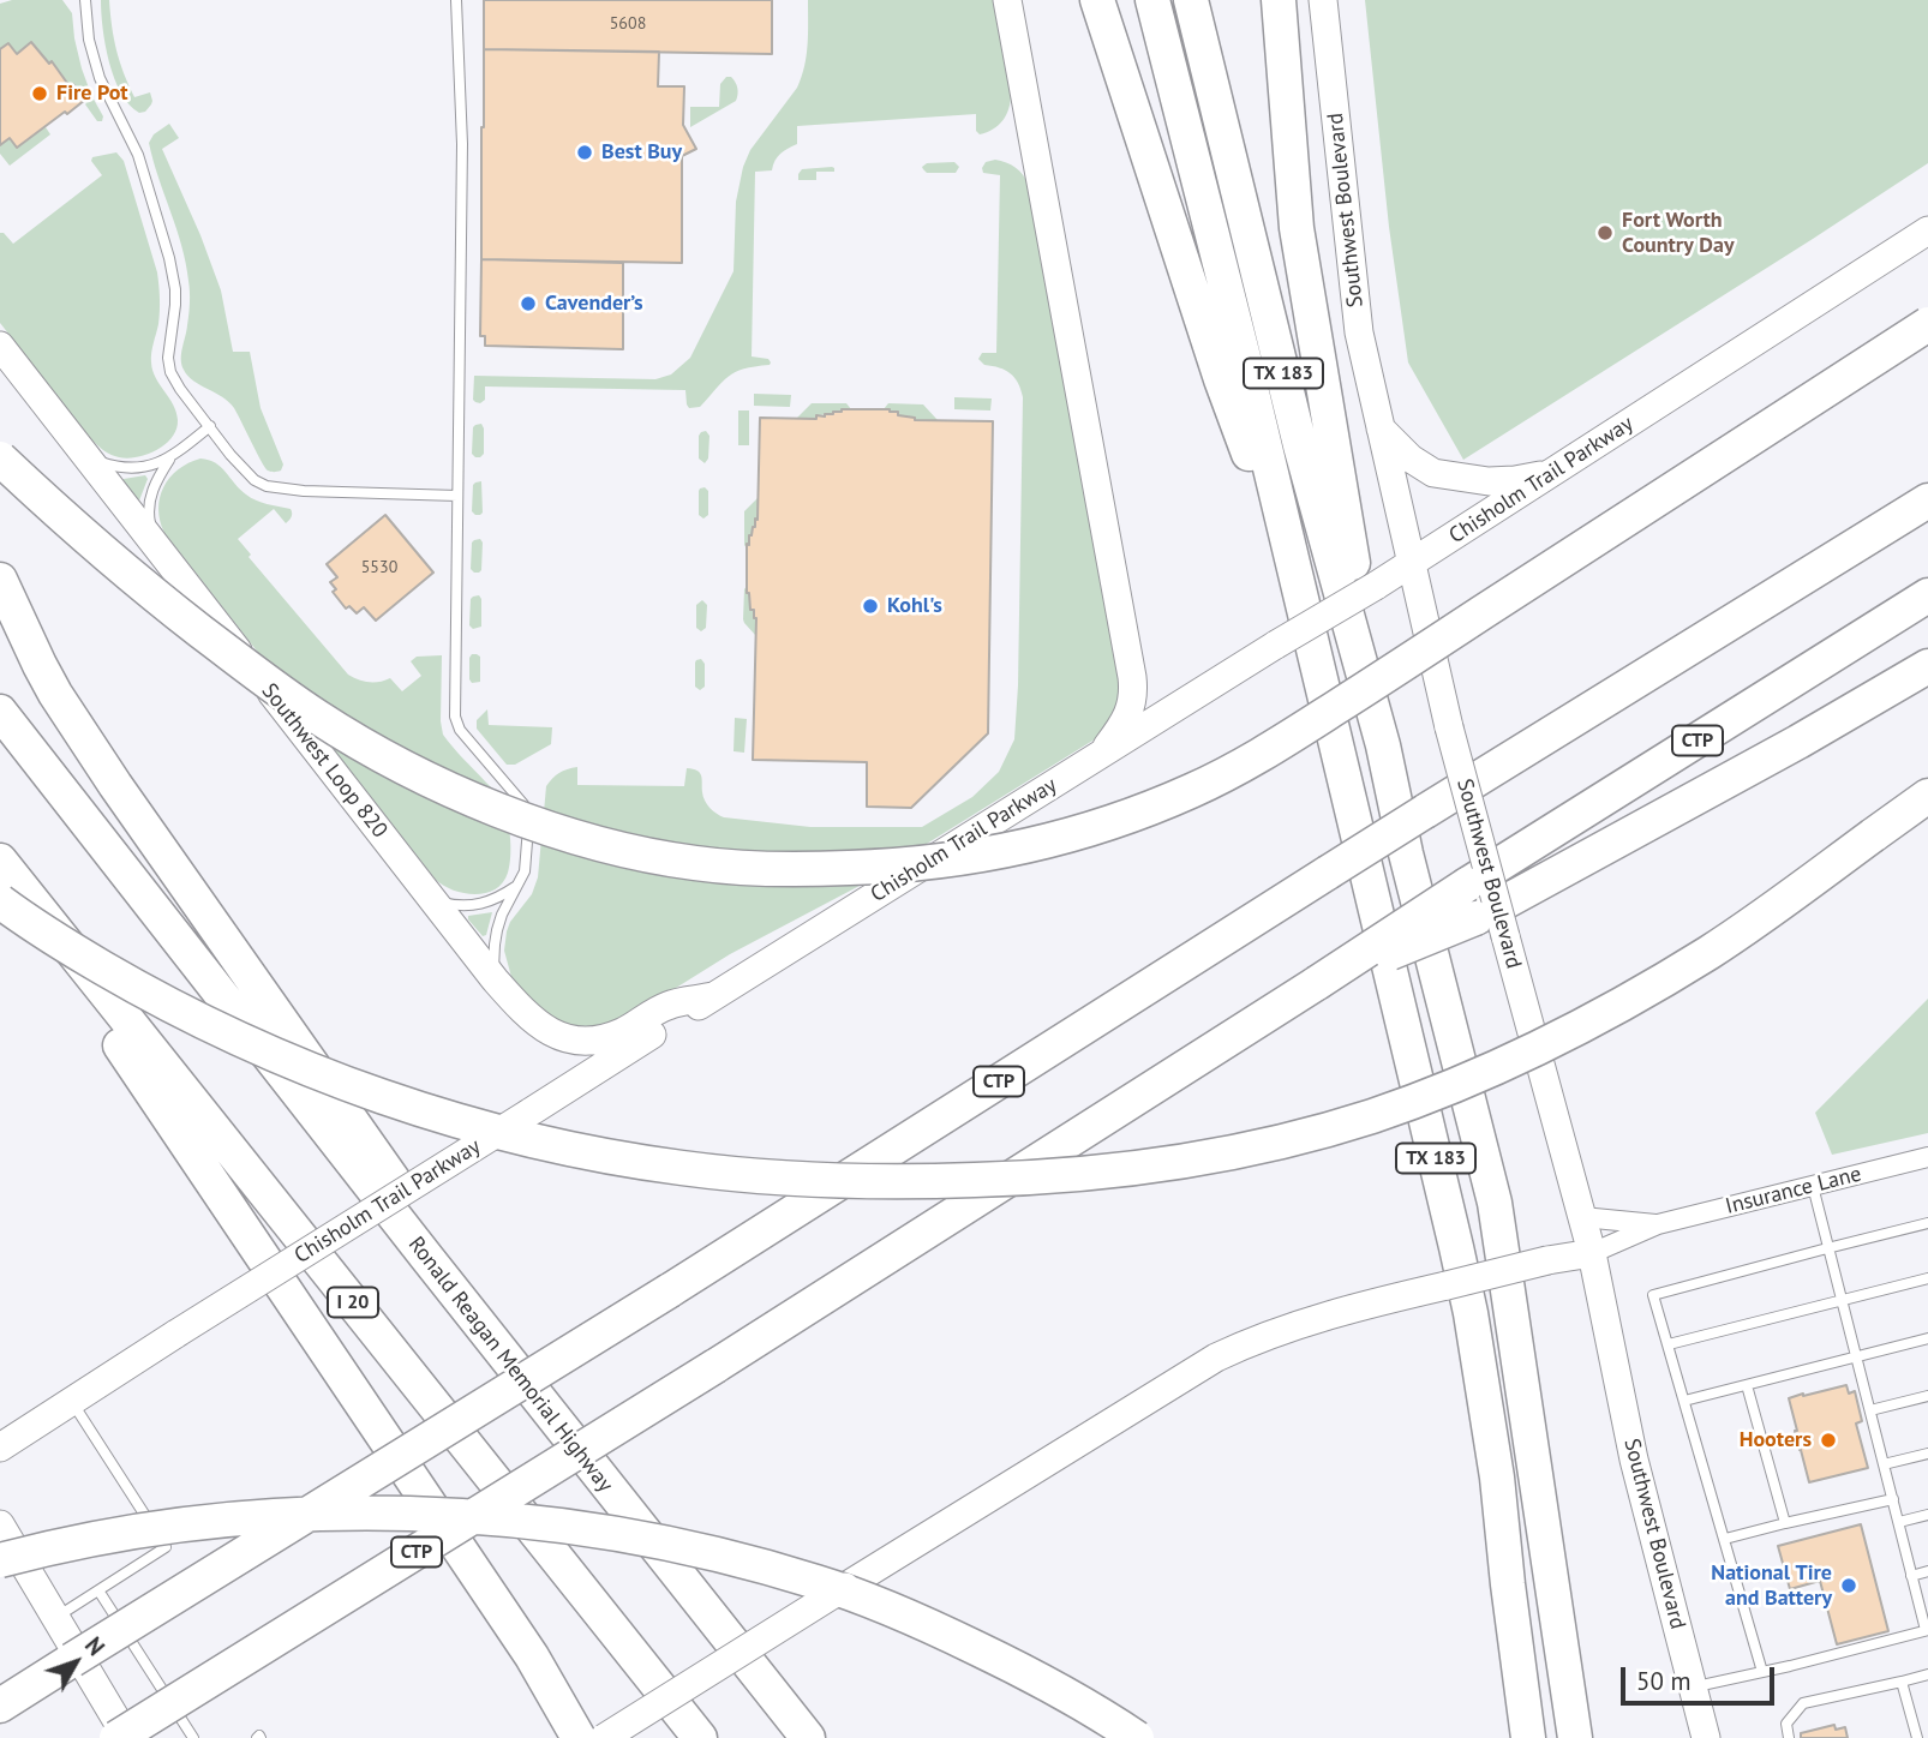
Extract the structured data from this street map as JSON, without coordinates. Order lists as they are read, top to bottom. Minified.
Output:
{"streets":{"highway":["TX 183","CTP","I 20","Ronald Reagan Memorial Highway"],"main road":["Southwest Boulevard","Chisholm Trail Parkway","Southwest Loop 820"],"street":["Insurance Lane"]},"crossings":[["Southwest Boulevard","Chisholm Trail Parkway"],["Southwest Boulevard","Insurance Lane"],["Chisholm Trail Parkway","Southwest Loop 820"]],"places":["Fire Pot","Best Buy","Fort Worth Country Day","Cavender’s","Kohl's","Hooters","National Tire and Battery"],"house_numbers":["5608","5530"],"scale_bar":"50 m","north":"top right"}
